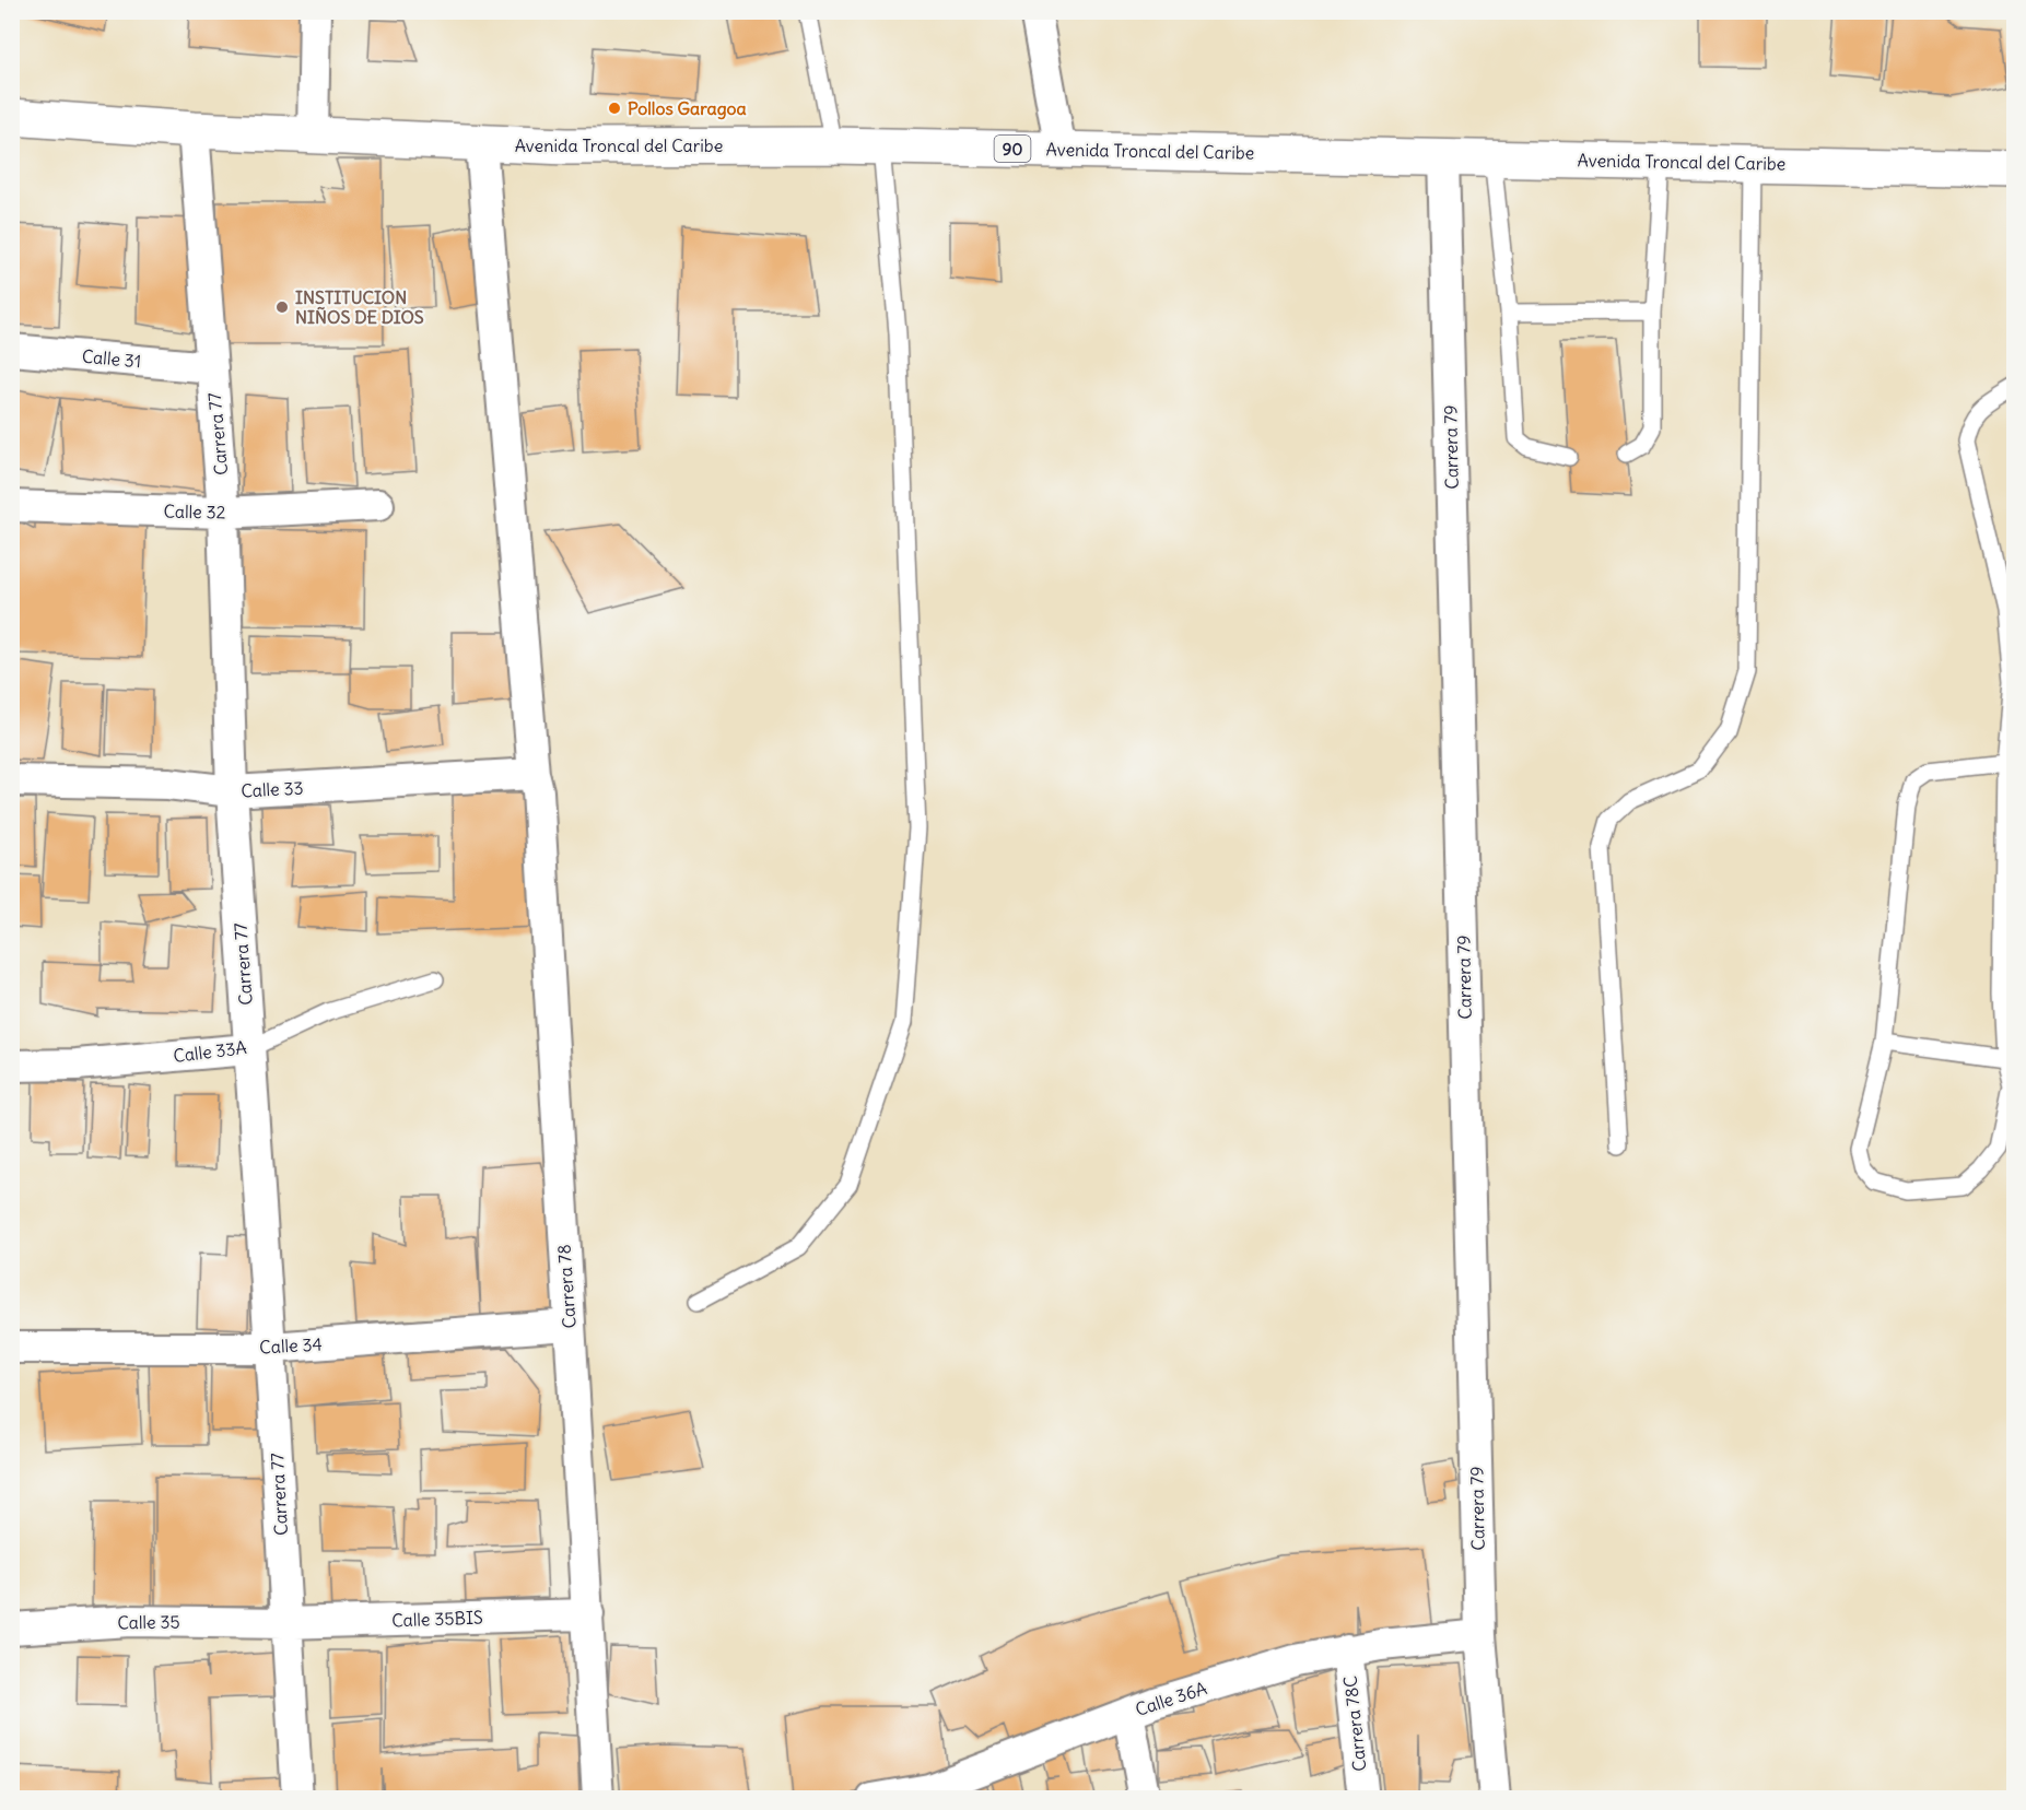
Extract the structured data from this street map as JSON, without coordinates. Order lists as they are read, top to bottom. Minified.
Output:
{"streets":{"highway":["Avenida Troncal del Caribe","90"],"street":["Calle 31","Carrera 77","Carrera 79","Calle 32","Calle 33","Calle 33A","Carrera 78","Calle 34","Calle 35BIS","Calle 35","Calle 36A","Carrera 78C"]},"crossings":[["Avenida Troncal del Caribe","Carrera 77"],["Avenida Troncal del Caribe","Carrera 79"],["Avenida Troncal del Caribe","Carrera 78"],["Calle 31","Carrera 77"],["Carrera 77","Calle 32"],["Carrera 77","Calle 33"],["Carrera 77","Calle 33A"],["Carrera 77","Calle 34"],["Carrera 77","Calle 35BIS"],["Carrera 77","Calle 35"],["Carrera 79","Calle 36A"],["Calle 33","Carrera 78"],["Carrera 78","Calle 34"],["Carrera 78","Calle 35BIS"],["Calle 35BIS","Calle 35"],["Calle 36A","Carrera 78C"]],"places":["Pollos Garagoa","INSTITUCION NIÑOS DE DIOS"]}
